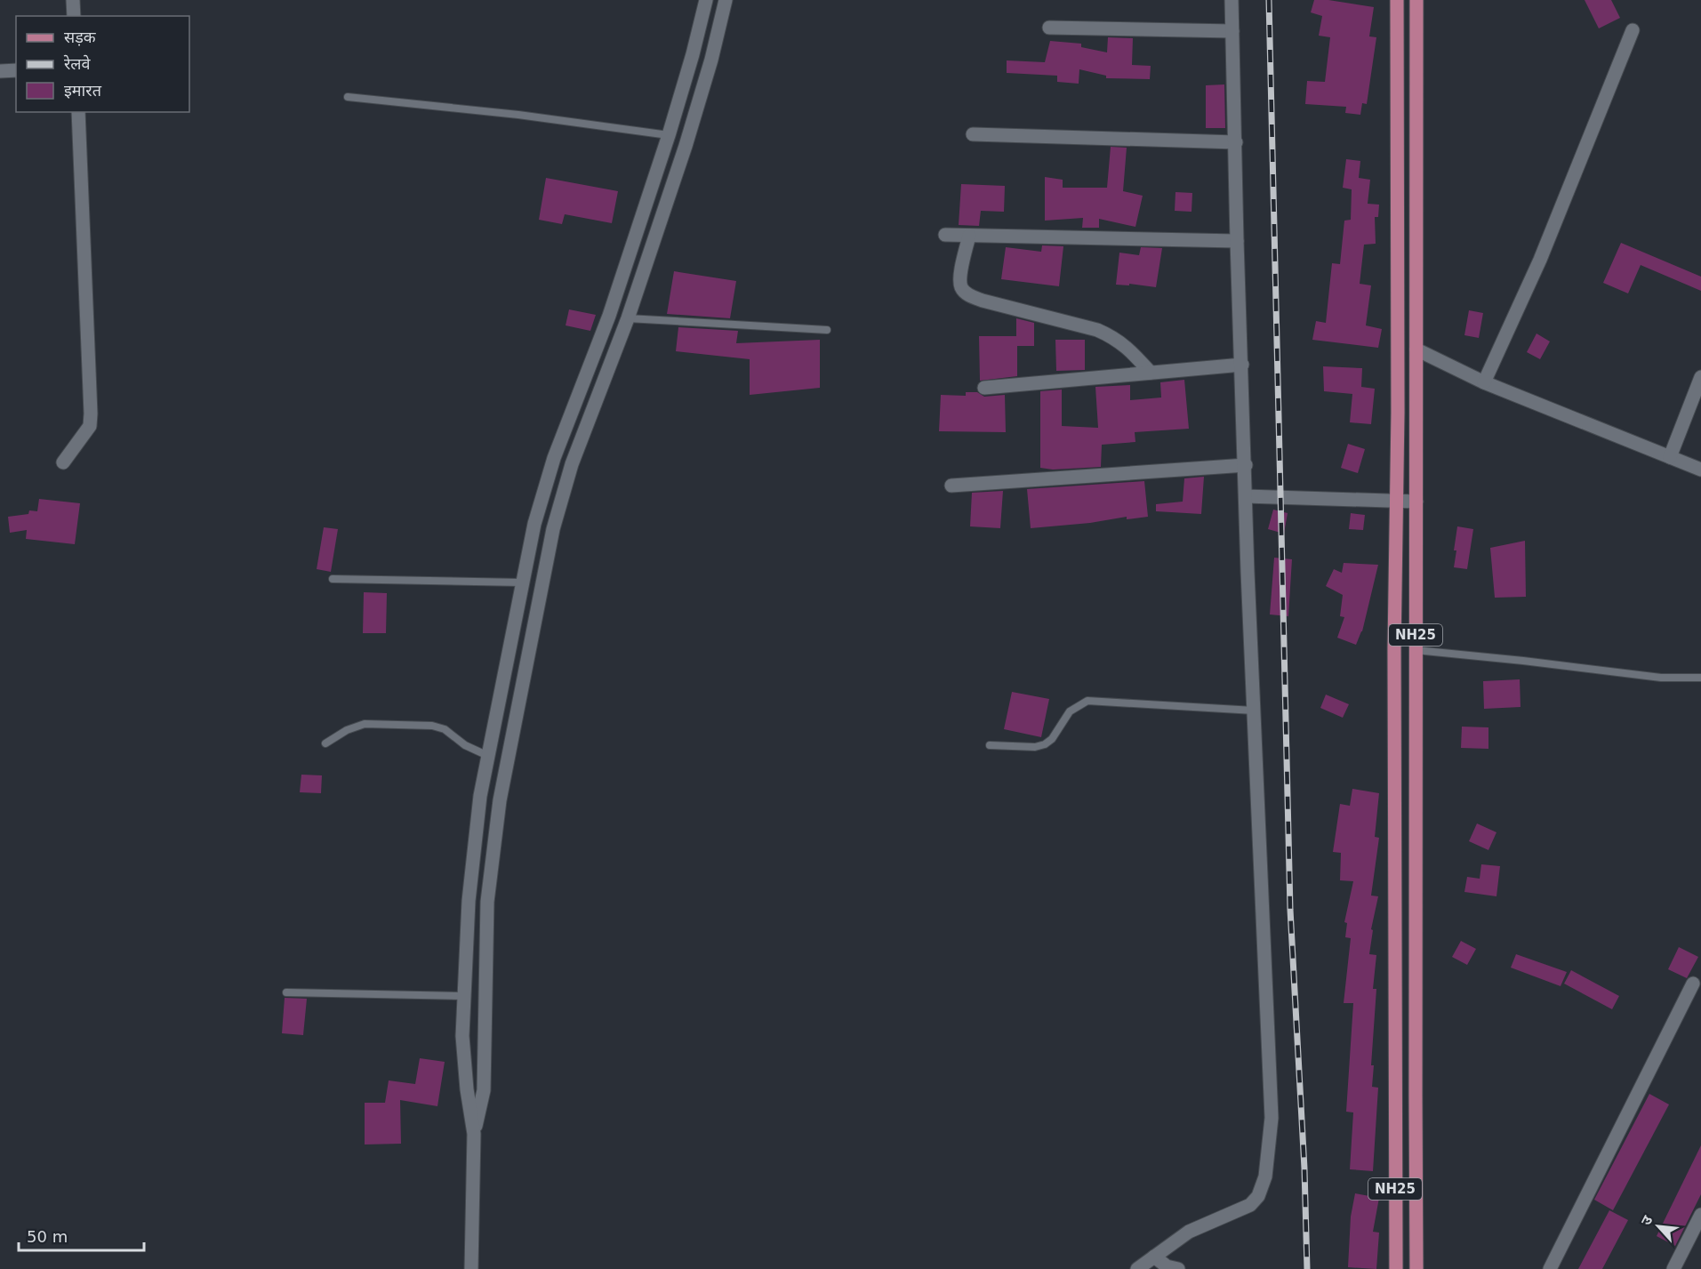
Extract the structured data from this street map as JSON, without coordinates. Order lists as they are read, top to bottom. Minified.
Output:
{"streets":{"main road":["NH25"]},"legend":["सड़क","रेलवे","इमारत"],"scale_bar":"50 m","north":"top left"}
